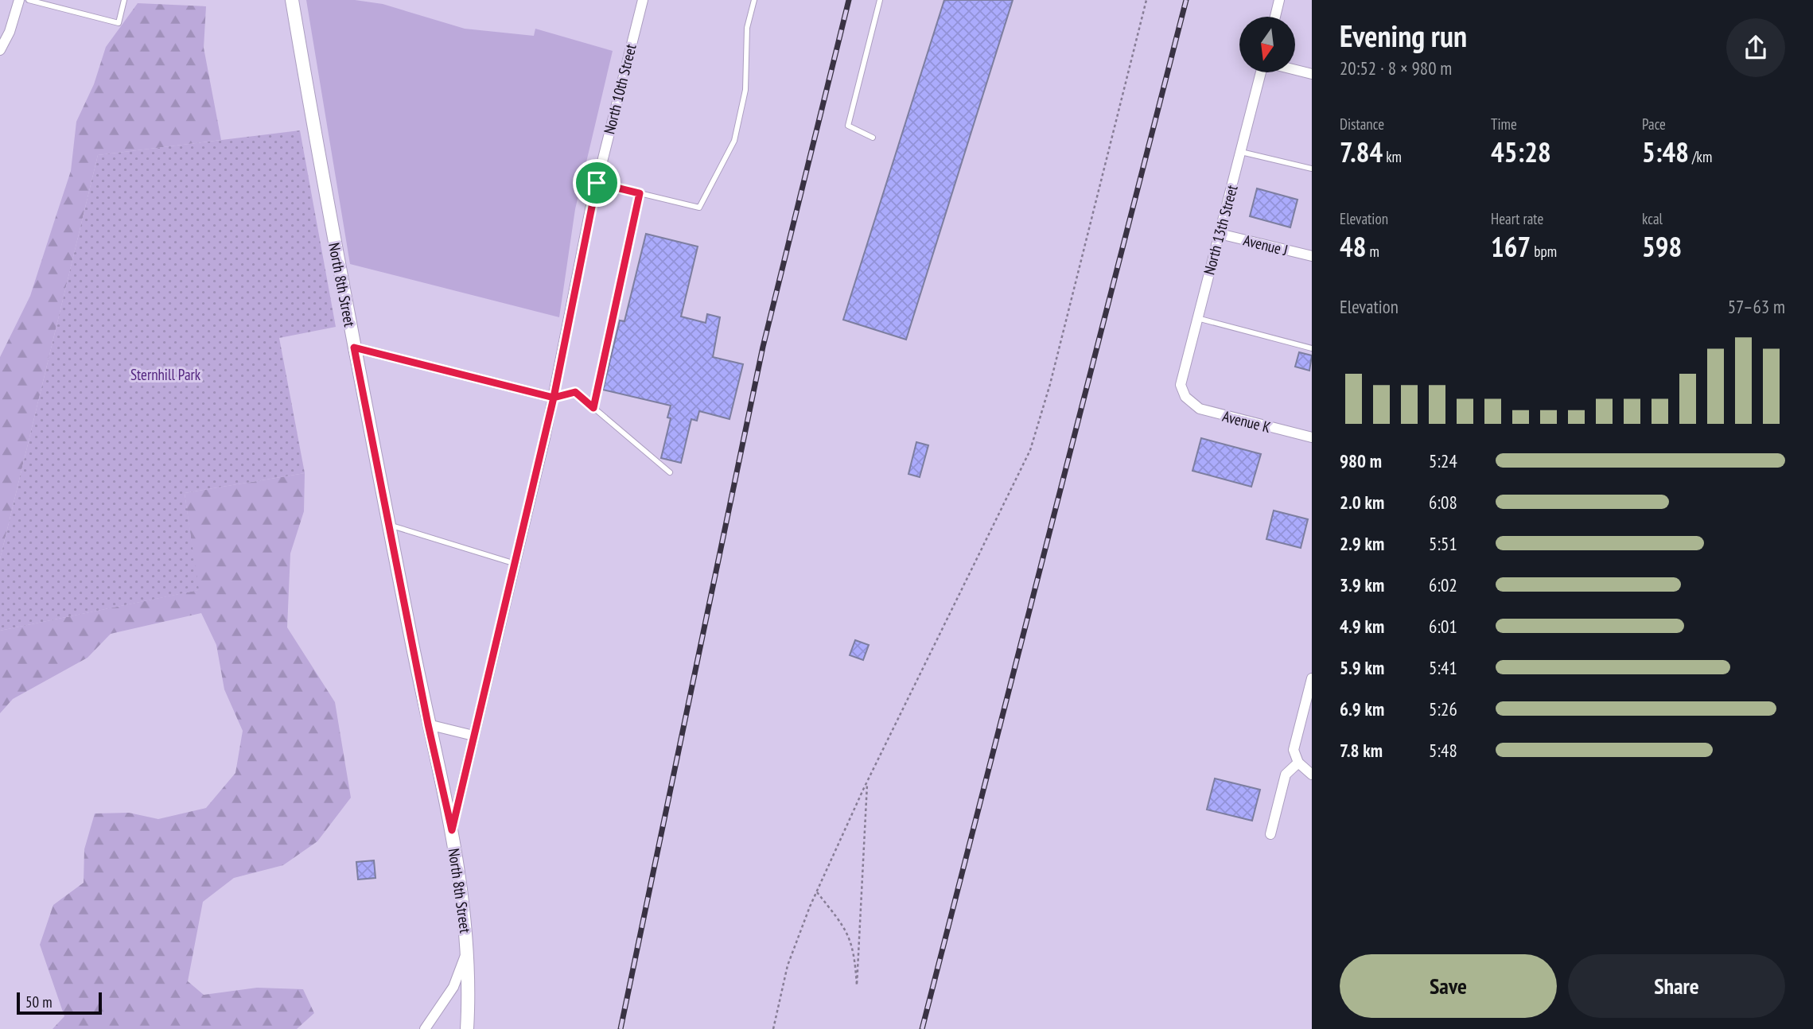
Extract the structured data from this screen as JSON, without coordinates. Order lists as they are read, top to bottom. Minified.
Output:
{"streets":{"street":["North 10th Street","North 13th Street","Avenue J","North 8th Street","Avenue K"]},"crossings":[["North 10th Street","North 8th Street"],["North 13th Street","Avenue J"],["North 13th Street","Avenue K"]],"parks":["Sternhill Park"],"scale_bar":"50 m","north":"bottom","page":{"heading":["Evening run","20:52 · 8 × 980 m"],"stats":[["Distance","7.84 km"],["Time","45:28"],["Pace","5:48 /km"],["Elevation","48 m"],["Heart rate","167 bpm"],["kcal","598"]],"chart":["Elevation","57–63 m"],"list":[{"name":"980 m","note":"5:24"},{"name":"2.0 km","note":"6:08"},{"name":"2.9 km","note":"5:51"},{"name":"3.9 km","note":"6:02"},{"name":"4.9 km","note":"6:01"},{"name":"5.9 km","note":"5:41"},{"name":"6.9 km","note":"5:26"},{"name":"7.8 km","note":"5:48"}],"buttons":["Save","Share"],"scale":"50 m"}}
